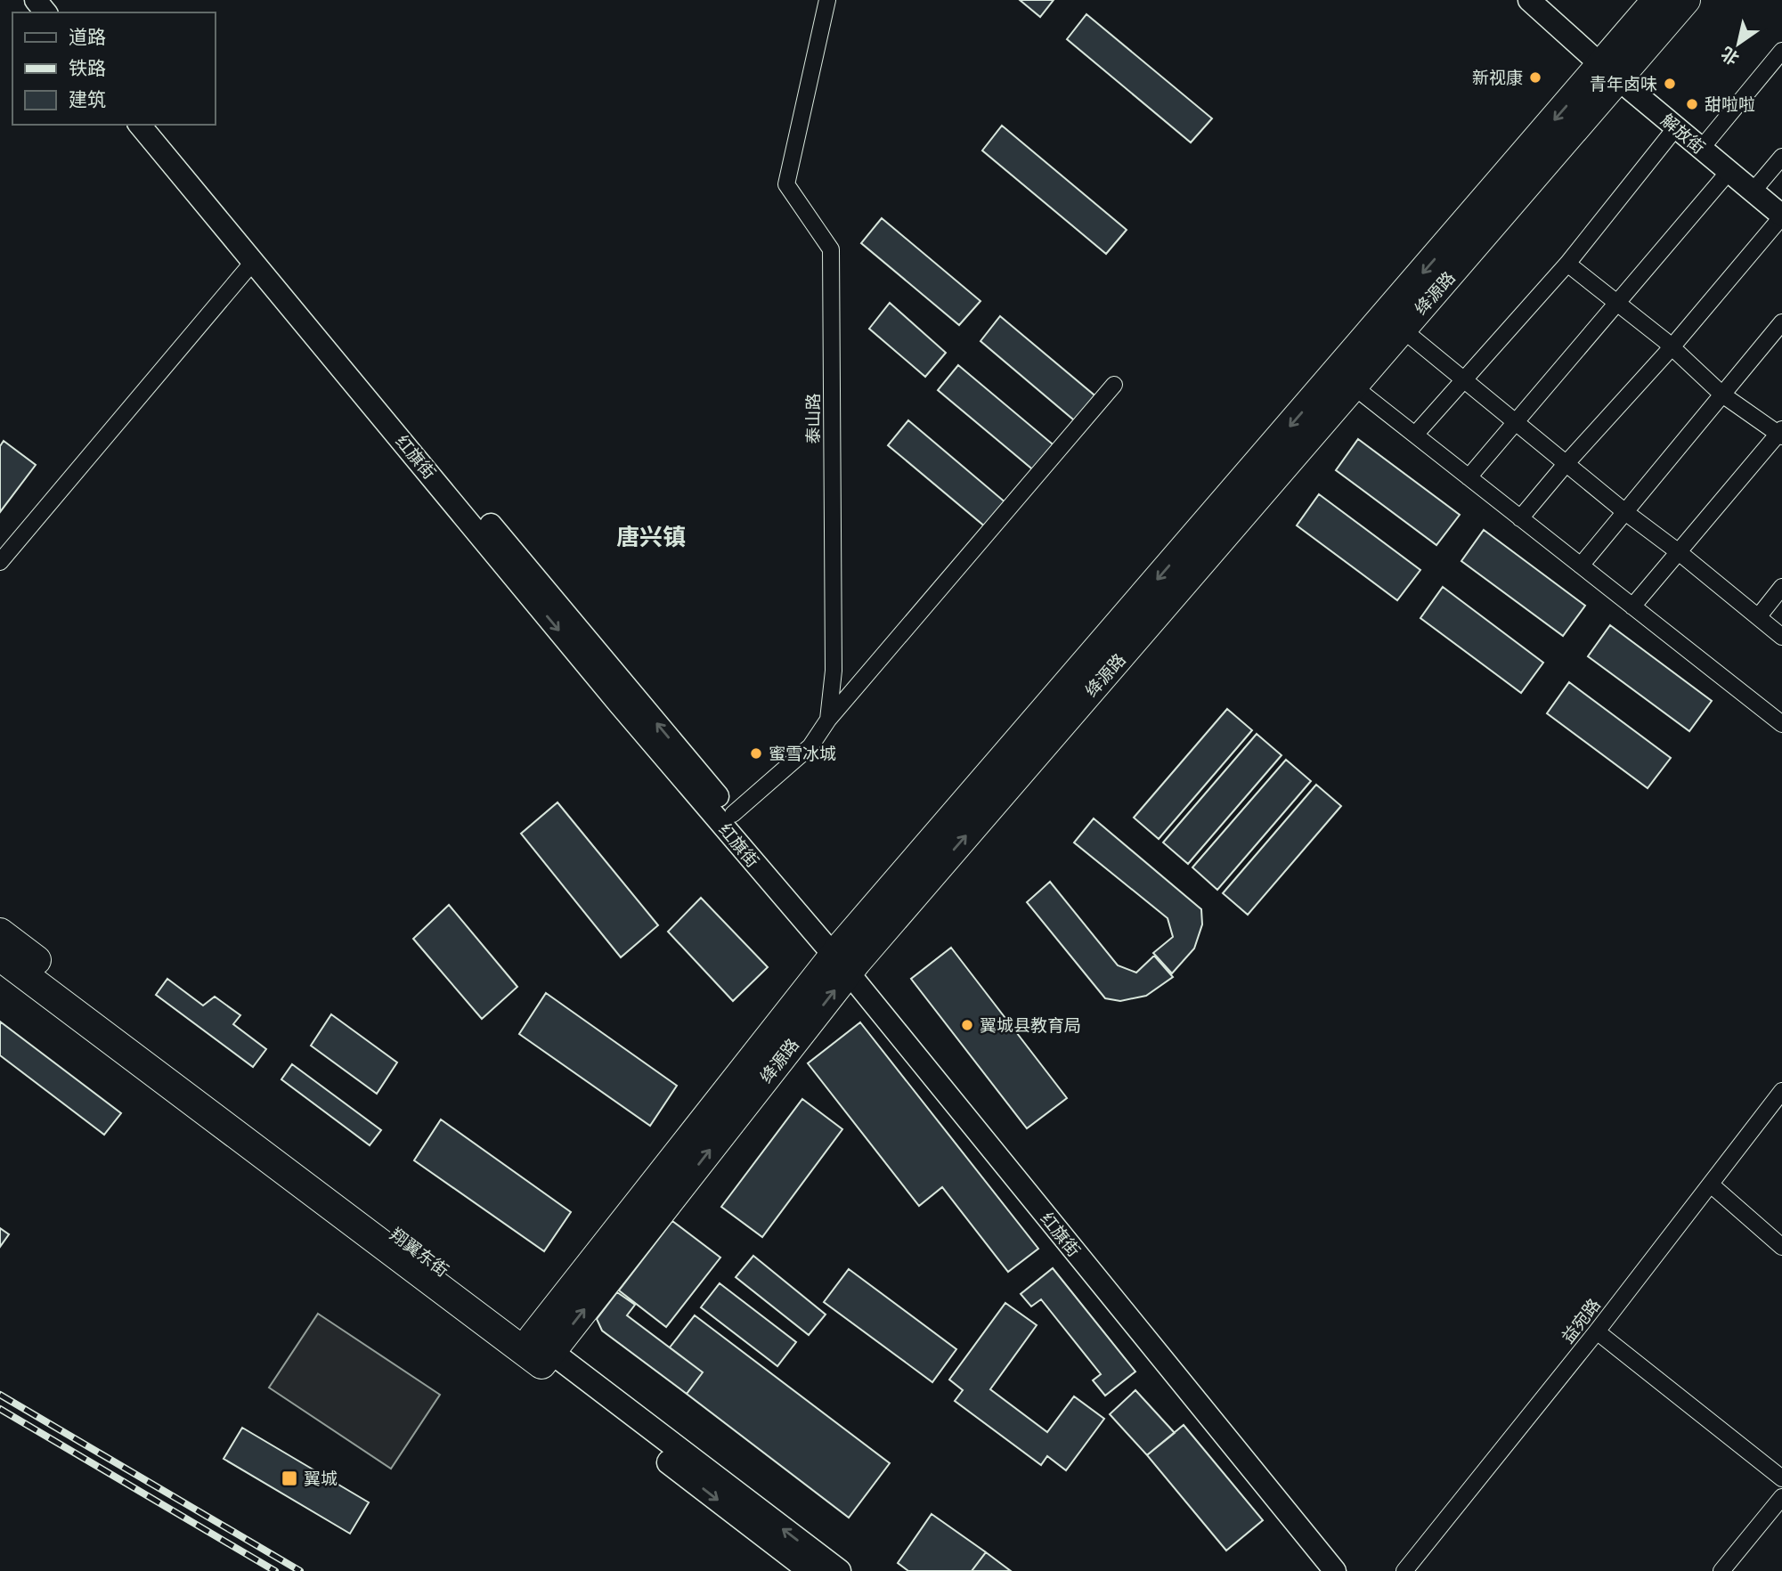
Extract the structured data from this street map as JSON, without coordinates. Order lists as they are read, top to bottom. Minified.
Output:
{"streets":{"highway":["绛源路","翔翼东街"],"main road":["解放街","红旗街"],"street":["泰山路","益宛路"]},"crossings":[["解放街","绛源路"],["绛源路","红旗街"],["绛源路","翔翼东街"],["泰山路","红旗街"]],"districts":["唐兴镇"],"places":{"other":["新视康","青年卤味","甜啦啦","蜜雪冰城","翼城县教育局"],"transit":["翼城"]},"legend":["道路","铁路","建筑"],"north":"bottom left"}
